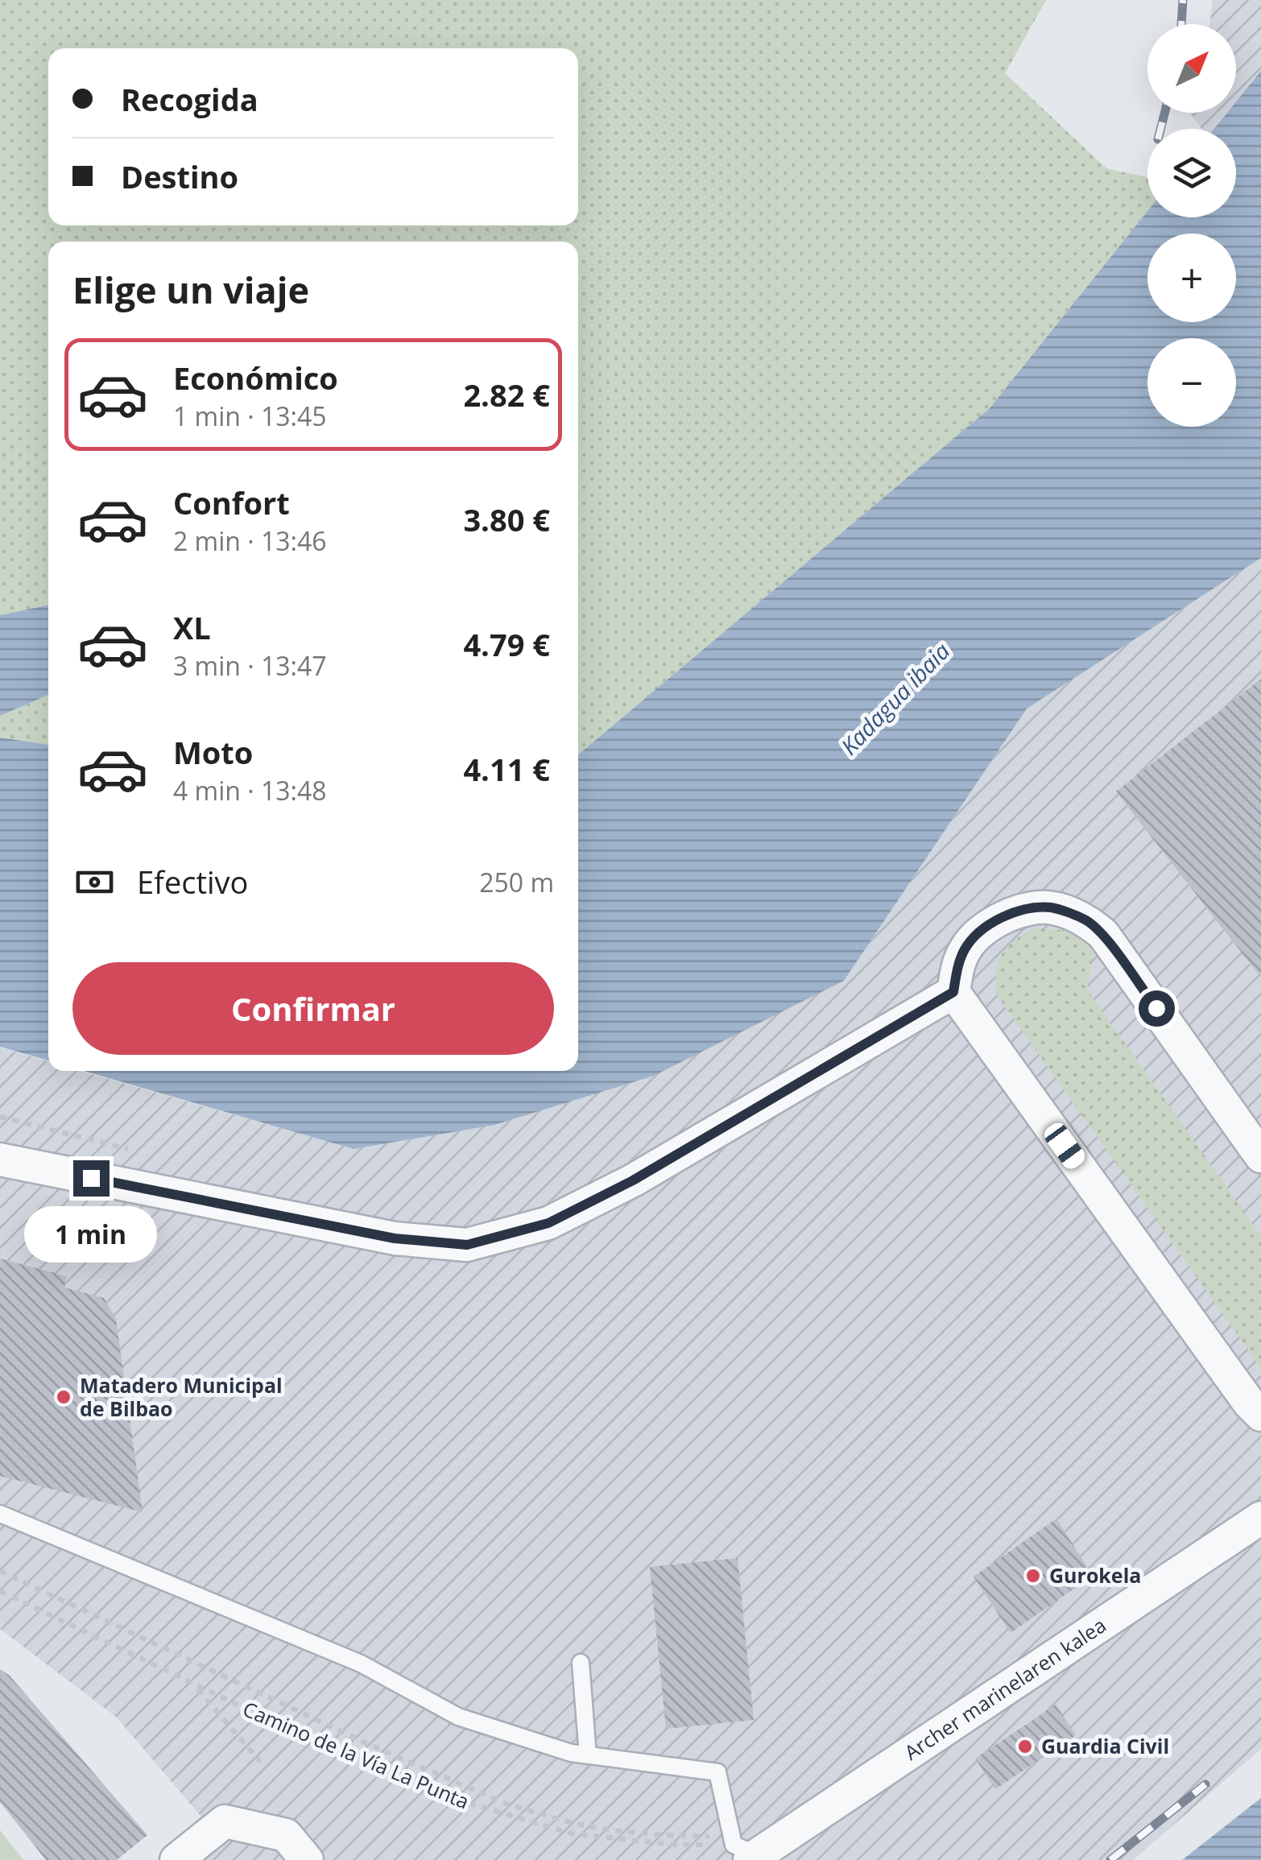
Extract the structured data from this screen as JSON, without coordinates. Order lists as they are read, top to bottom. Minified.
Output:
{"streets":{"street":["Archer marinelaren kalea"],"path":["Camino de la Vía La Punta"]},"crossings":[["Archer marinelaren kalea","Camino de la Vía La Punta"]],"water":["Kadagua ibaia"],"places":["Matadero Municipal de Bilbao","Gurokela","Guardia Civil"],"north":"top right","page":{"map_buttons":["+","−"],"banner":["Recogida","Destino"],"heading":"Elige un viaje","list":[{"name":"Económico","note":"1 min · 13:45","value":"2.82 €"},{"name":"Confort","note":"2 min · 13:46","value":"3.80 €"},{"name":"XL","note":"3 min · 13:47","value":"4.79 €"},{"name":"Moto","note":"4 min · 13:48","value":"4.11 €"}],"pay":["Efectivo","250 m"],"buttons":"Confirmar","bubble":"1 min"}}
